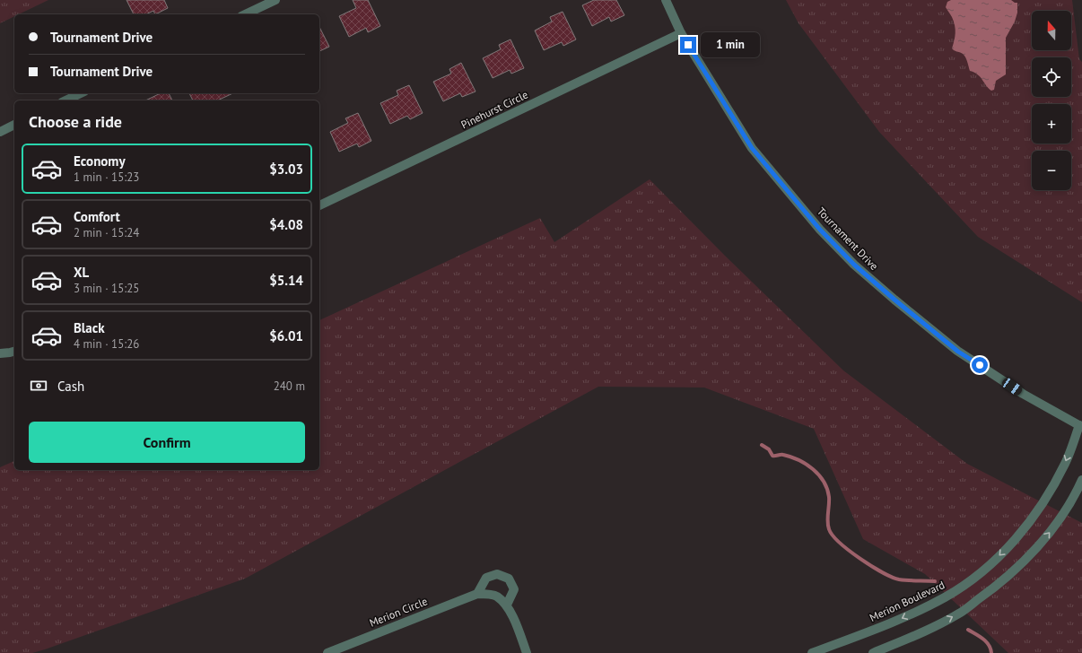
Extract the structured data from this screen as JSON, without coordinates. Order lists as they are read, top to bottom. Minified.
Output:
{"streets":{"street":["Pinehurst Circle","Tournament Drive","Merion Boulevard","Merion Circle"]},"crossings":[["Pinehurst Circle","Tournament Drive"],["Tournament Drive","Merion Boulevard"]],"north":"top","page":{"map_buttons":["+","−"],"banner":["Tournament Drive","Tournament Drive"],"bubble":"1 min","heading":"Choose a ride","list":[{"name":"Economy","note":"1 min · 15:23","value":"$3.03"},{"name":"Comfort","note":"2 min · 15:24","value":"$4.08"},{"name":"XL","note":"3 min · 15:25","value":"$5.14"},{"name":"Black","note":"4 min · 15:26","value":"$6.01"}],"pay":["Cash","240 m"],"buttons":"Confirm"}}
